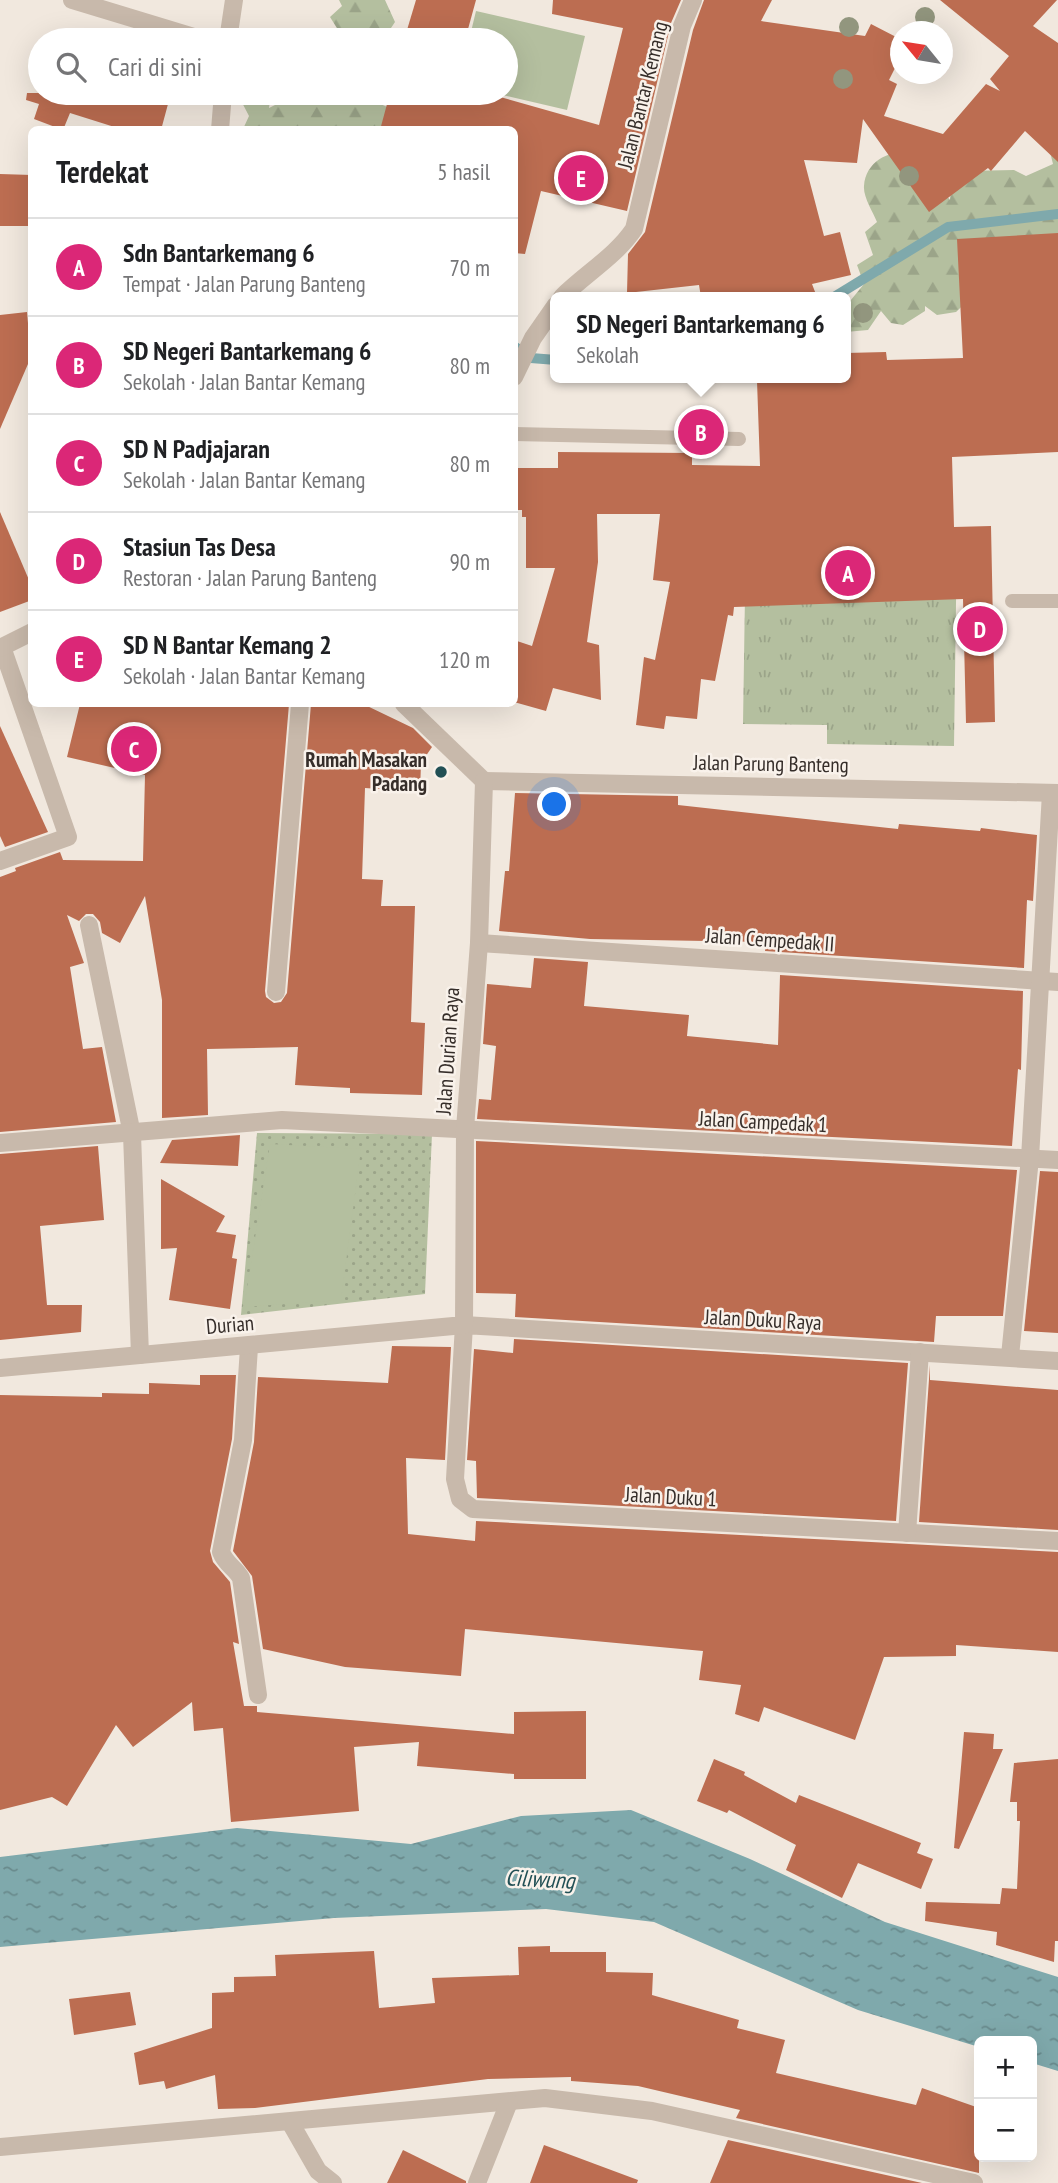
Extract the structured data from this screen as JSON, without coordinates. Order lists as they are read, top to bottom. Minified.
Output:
{"streets":{"street":["Jalan Bantar Kemang","Jalan Parung Banteng","Jalan Cempedak II","Jalan Durian Raya","Jalan Campedak 1","Jalan Duku Raya","Durian","Jalan Duku 1"]},"crossings":[["Jalan Parung Banteng","Jalan Durian Raya"],["Jalan Cempedak II","Jalan Durian Raya"],["Jalan Durian Raya","Jalan Campedak 1"],["Jalan Durian Raya","Jalan Duku Raya"],["Jalan Durian Raya","Durian"],["Jalan Durian Raya","Jalan Duku 1"],["Jalan Duku Raya","Durian"],["Jalan Duku Raya","Jalan Duku 1"],["Durian","Jalan Duku 1"]],"water":["Ciliwung"],"places":["Rumah Masakan Padang"],"north":"top left","page":{"search":"Cari di sini","heading":["Terdekat","5 hasil"],"pins":["E","B","A","D","C"],"list":[{"mark":"A","name":"Sdn Bantarkemang 6","note":"Tempat · Jalan Parung Banteng","value":"70 m"},{"mark":"B","name":"SD Negeri Bantarkemang 6","note":"Sekolah · Jalan Bantar Kemang","value":"80 m"},{"mark":"C","name":"SD N Padjajaran","note":"Sekolah · Jalan Bantar Kemang","value":"80 m"},{"mark":"D","name":"Stasiun Tas Desa","note":"Restoran · Jalan Parung Banteng","value":"90 m"},{"mark":"E","name":"SD N Bantar Kemang 2","note":"Sekolah · Jalan Bantar Kemang","value":"120 m"}],"popup":["SD Negeri Bantarkemang 6","Sekolah"],"map_buttons":["+","−"]}}
